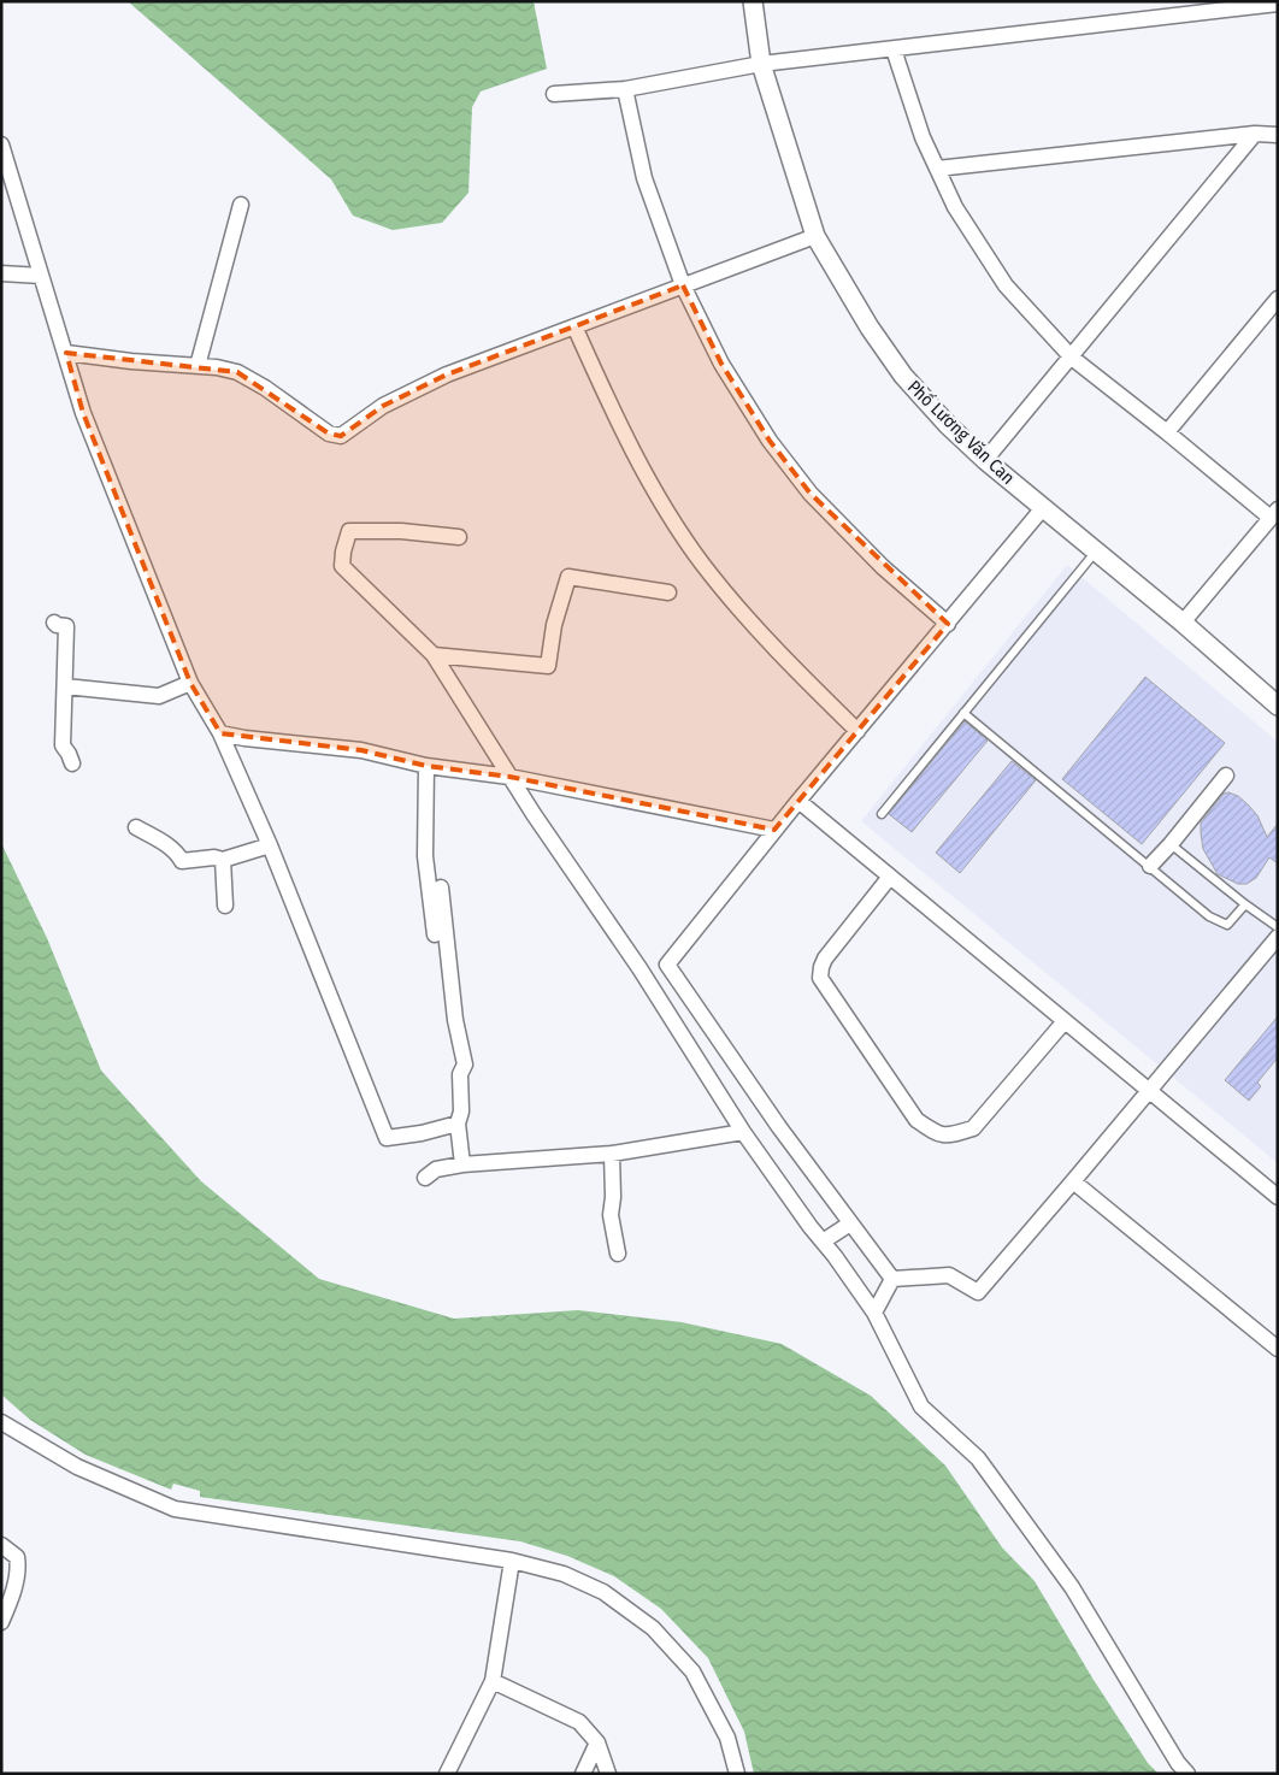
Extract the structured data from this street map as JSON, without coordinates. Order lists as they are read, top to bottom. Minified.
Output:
{"streets":{"street":["Phố Lương Văn Can"]}}
